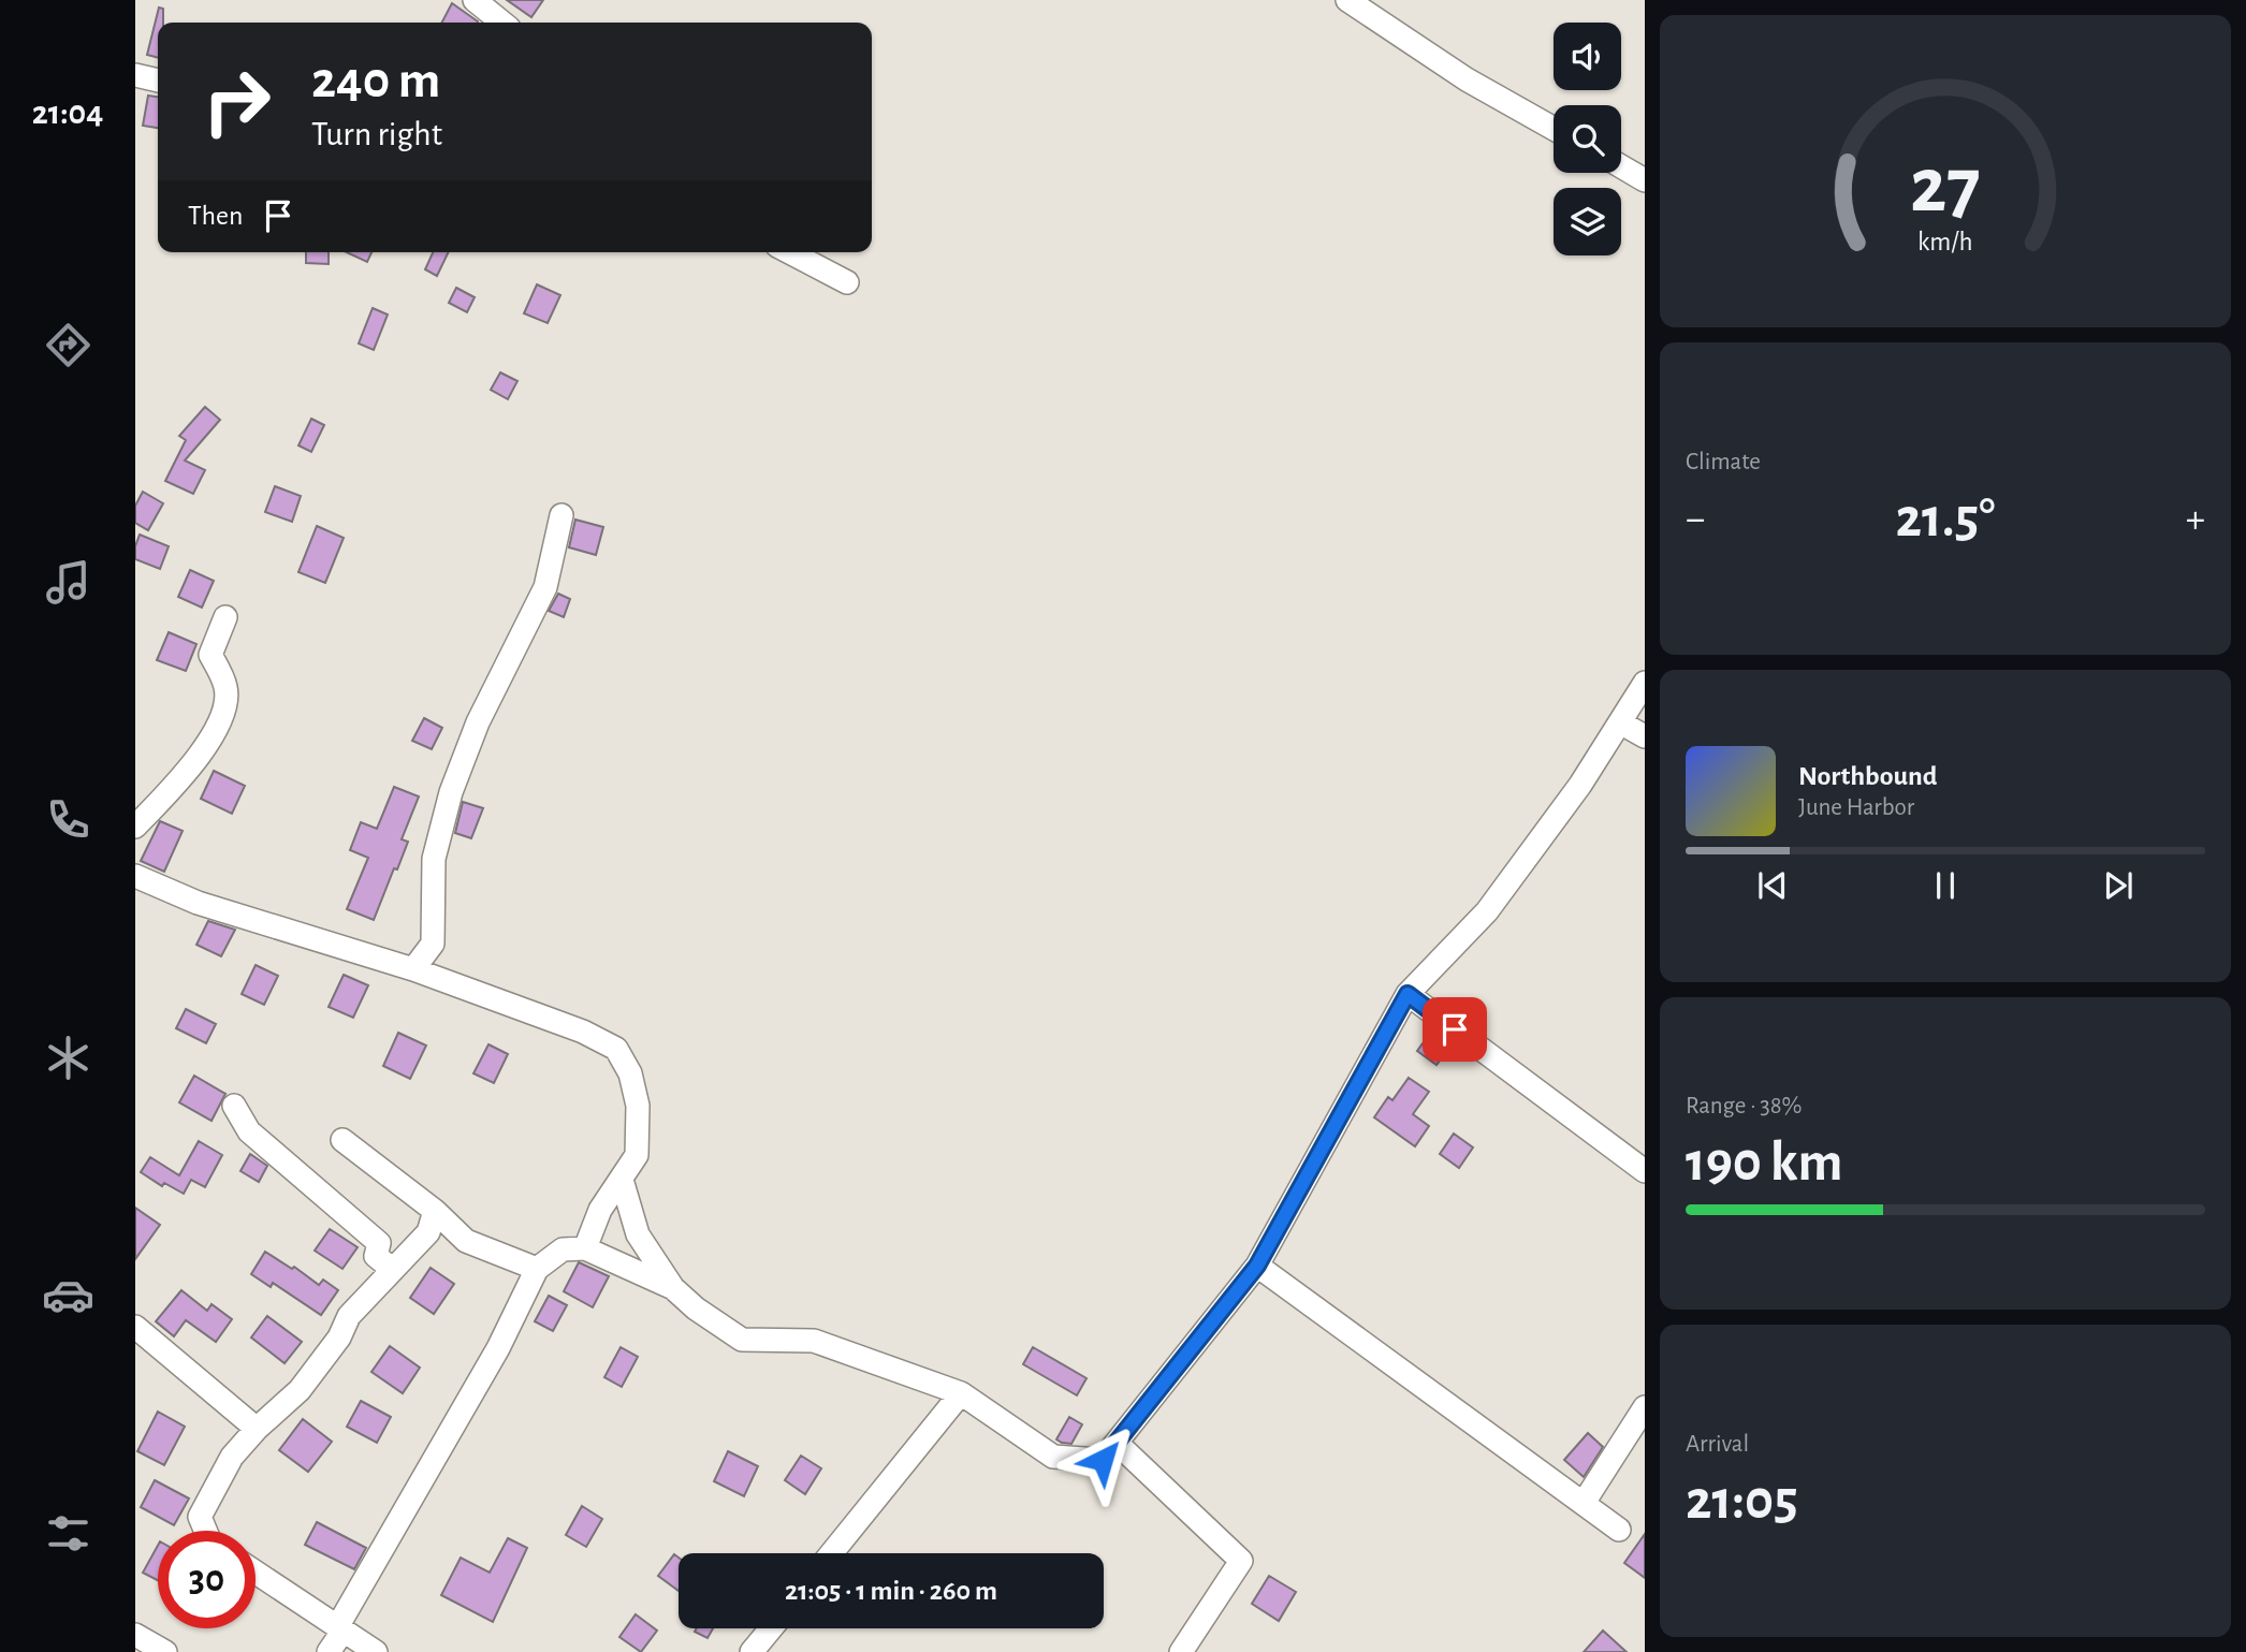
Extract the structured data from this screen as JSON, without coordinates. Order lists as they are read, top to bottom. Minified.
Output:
{"page":{"tabs":"21:04","turn":["240 m","Turn right"],"then":"Then","tile":["Climate",["Range · 38%","190 km"],["Arrival","21:05"]],"heat":["−","21.5°","+"],"song":["Northbound","June Harbor"],"limit":"30","trip":"21:05 · 1 min · 260 m","gauge":["27","km/h"]}}
